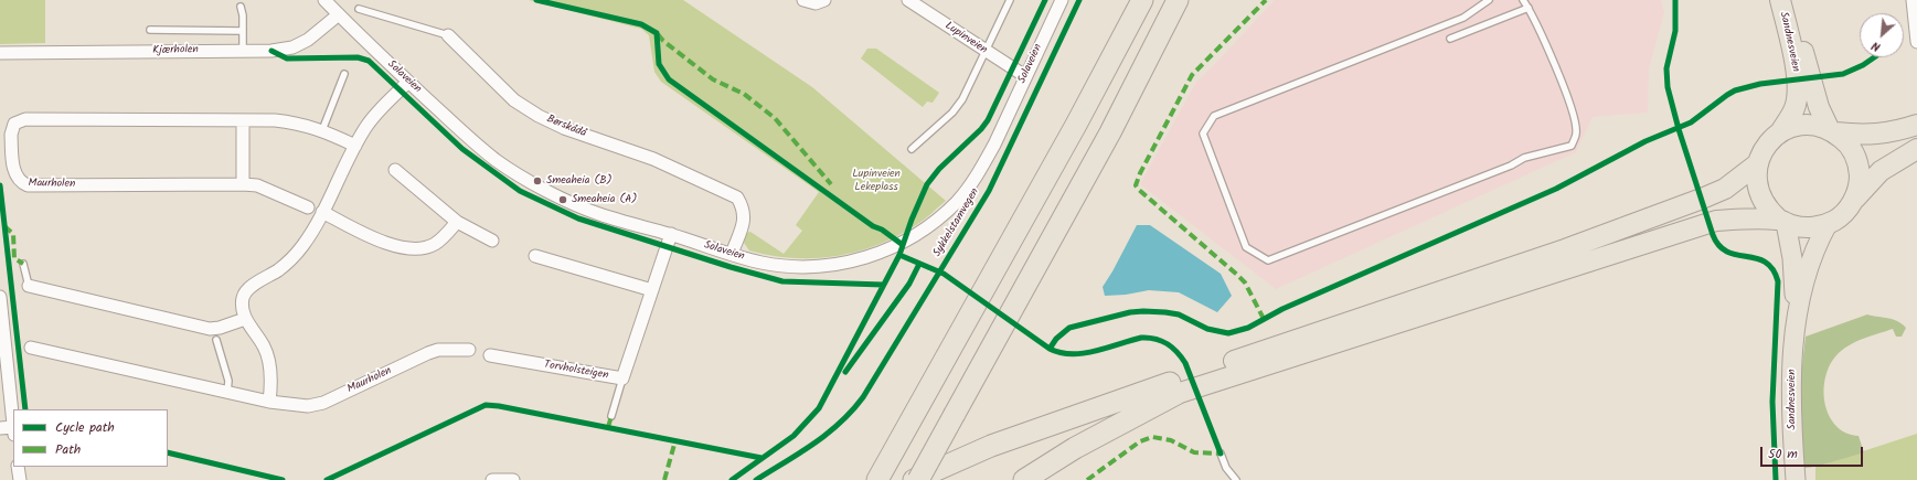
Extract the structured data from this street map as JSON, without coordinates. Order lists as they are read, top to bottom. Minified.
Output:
{"streets":{"highway":["Sandnesveien"],"street":["Lupinveien","Kjærholen","Solaveien","Børskådå","Maurholen","Torvholsteigen"],"cycle path":["Sykkelstamvegen"]},"crossings":[["Lupinveien","Solaveien"],["Kjærholen","Solaveien"],["Solaveien","Børskådå"],["Solaveien","Torvholsteigen"]],"parks":["Lupinveien Lekeplass"],"places":["Smeaheia (B)","Smeaheia (A)"],"legend":["Cycle path","Path"],"scale_bar":"50 m","north":"bottom left"}
